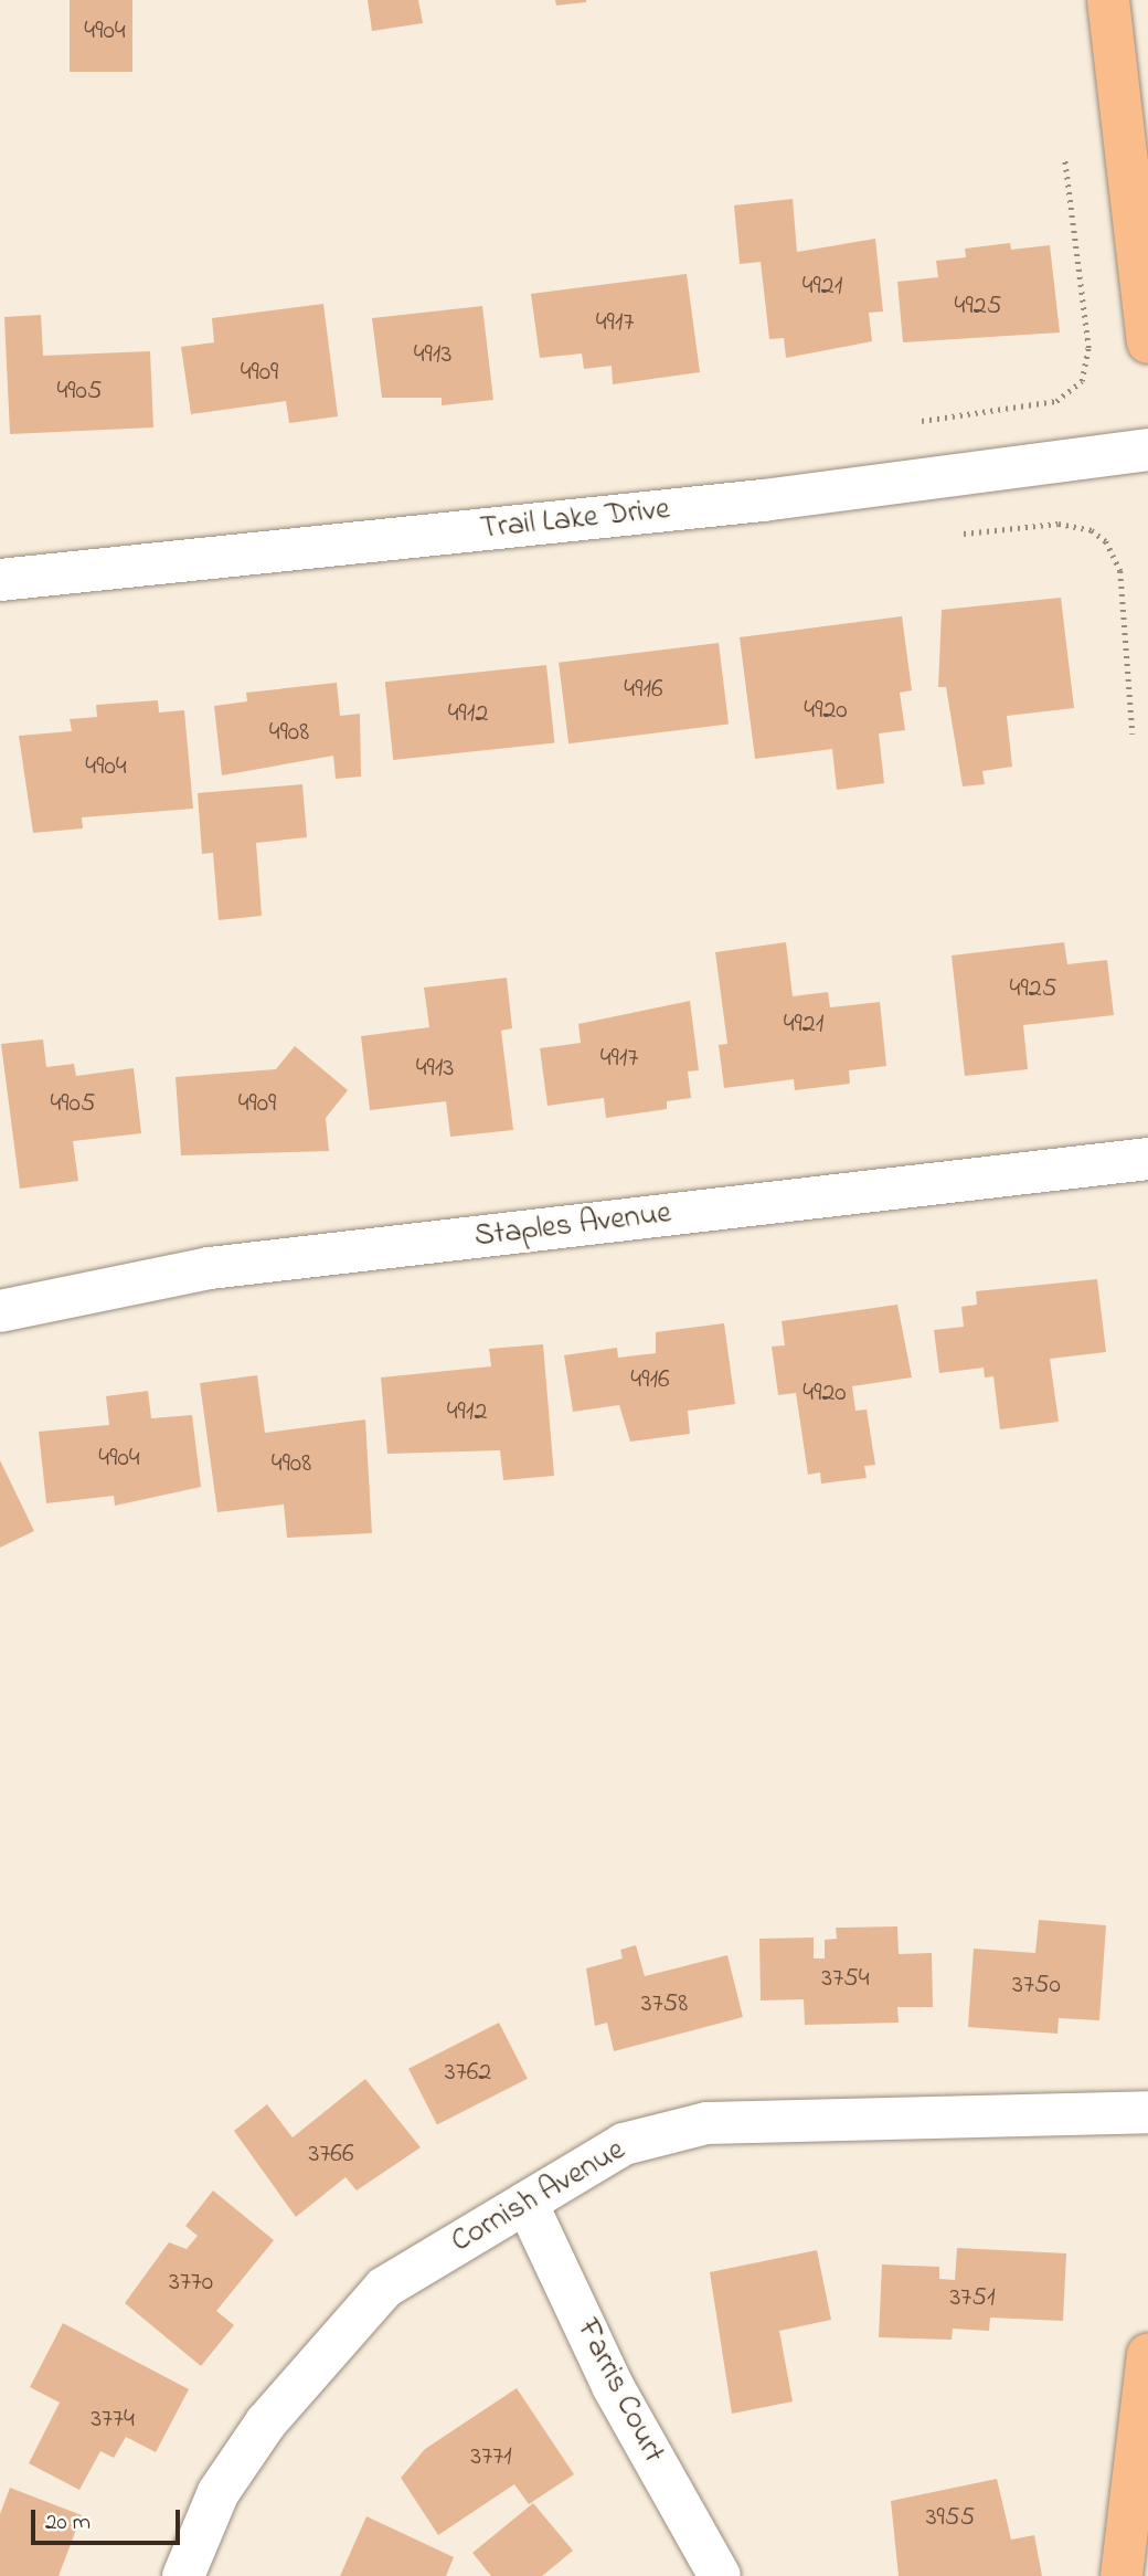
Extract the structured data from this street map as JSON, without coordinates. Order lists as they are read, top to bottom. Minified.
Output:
{"streets":{"street":["Trail Lake Drive","Staples Avenue","Cornish Avenue","Farris Court"]},"crossings":[["Cornish Avenue","Farris Court"]],"house_numbers":["4904","4921","4925","4917","4913","4909","4905","4916","4920","4912","4908","4904","4925","4921","4917","4913","4905","4909","4916","4920","4912","4904","4908","3754","3750","3758","3762","3766","3770","3751","3774","3771","3955"],"scale_bar":"20 m"}
